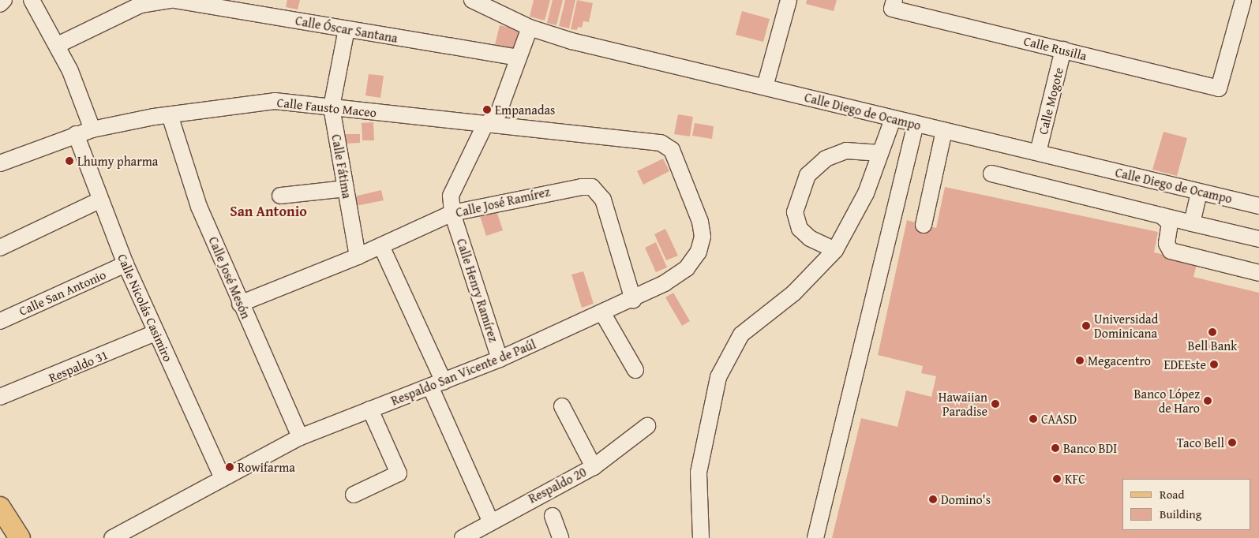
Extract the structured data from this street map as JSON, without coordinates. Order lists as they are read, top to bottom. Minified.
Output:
{"streets":{"street":["Calle Óscar Santana","Calle Rusilla","Calle Mogote","Calle Fausto Maceo","Calle Diego de Ocampo","Calle Fátima","Calle José Ramírez","Calle José Mesón","Calle Henry Ramírez","Calle San Antonio","Calle Nicolás Casimiro","Respaldo 31","Respaldo San Vicente de Paúl","Respaldo 20"]},"crossings":[["Calle Óscar Santana","Calle Fátima"],["Calle Óscar Santana","Calle Henry Ramírez"],["Calle Rusilla","Calle Mogote"],["Calle Mogote","Calle Diego de Ocampo"],["Calle Fausto Maceo","Calle Fátima"],["Calle Fausto Maceo","Calle José Mesón"],["Calle Fausto Maceo","Calle Henry Ramírez"],["Calle Fausto Maceo","Calle Nicolás Casimiro"],["Calle Fausto Maceo","Respaldo San Vicente de Paúl"],["Calle Diego de Ocampo","Calle Henry Ramírez"],["Calle Fátima","Calle José Ramírez"],["Calle José Ramírez","Calle José Mesón"],["Calle José Ramírez","Calle Henry Ramírez"],["Calle José Ramírez","Respaldo San Vicente de Paúl"],["Calle José Mesón","Respaldo San Vicente de Paúl"],["Calle Henry Ramírez","Respaldo San Vicente de Paúl"],["Calle San Antonio","Calle Nicolás Casimiro"],["Calle Nicolás Casimiro","Respaldo 31"],["Calle Nicolás Casimiro","Respaldo San Vicente de Paúl"]],"districts":["San Antonio"],"places":["Empanadas","Lhumy pharma","Universidad Dominicana","Bell Bank","Megacentro","EDEEste","Banco López de Haro","Hawaiian Paradise","CAASD","Taco Bell","Banco BDI","Rowifarma","KFC","Domino's"],"legend":["Road","Building"]}
